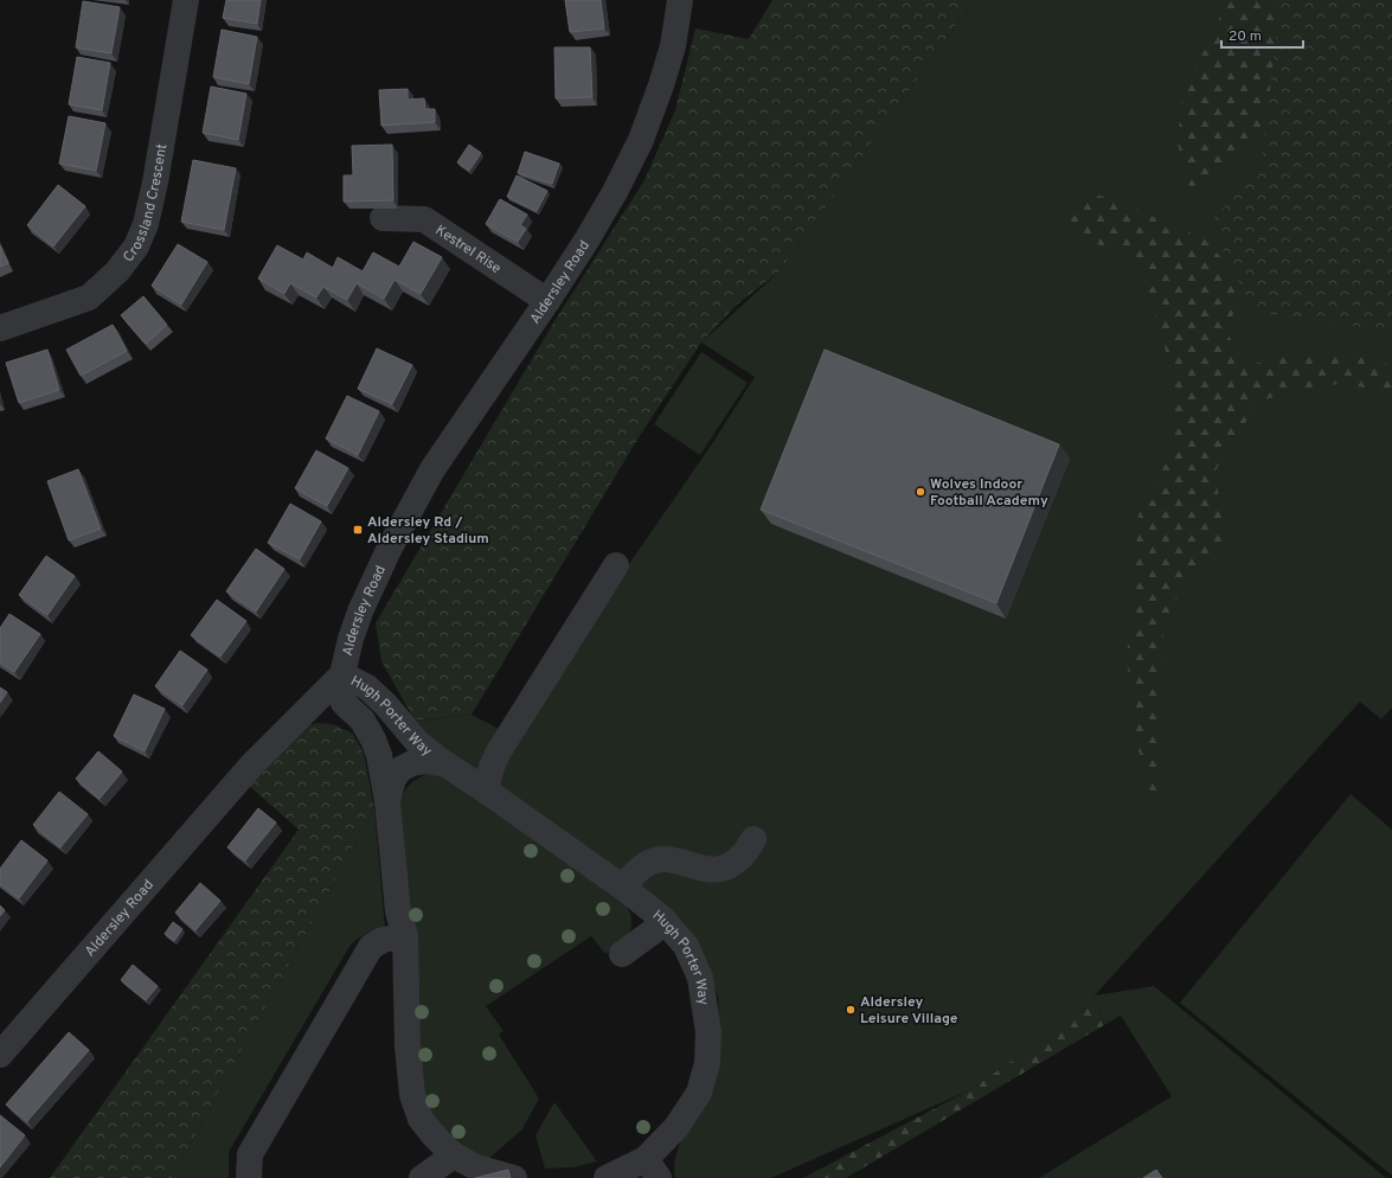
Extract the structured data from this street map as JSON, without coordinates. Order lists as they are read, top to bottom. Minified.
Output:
{"streets":{"street":["Crossland Crescent","Kestrel Rise","Aldersley Road","Hugh Porter Way"]},"crossings":[["Kestrel Rise","Aldersley Road"],["Aldersley Road","Hugh Porter Way"]],"places":{"other":["Wolves Indoor Football Academy","Aldersley Leisure Village"],"transit":["Aldersley Rd / Aldersley Stadium"]},"scale_bar":"20 m"}
